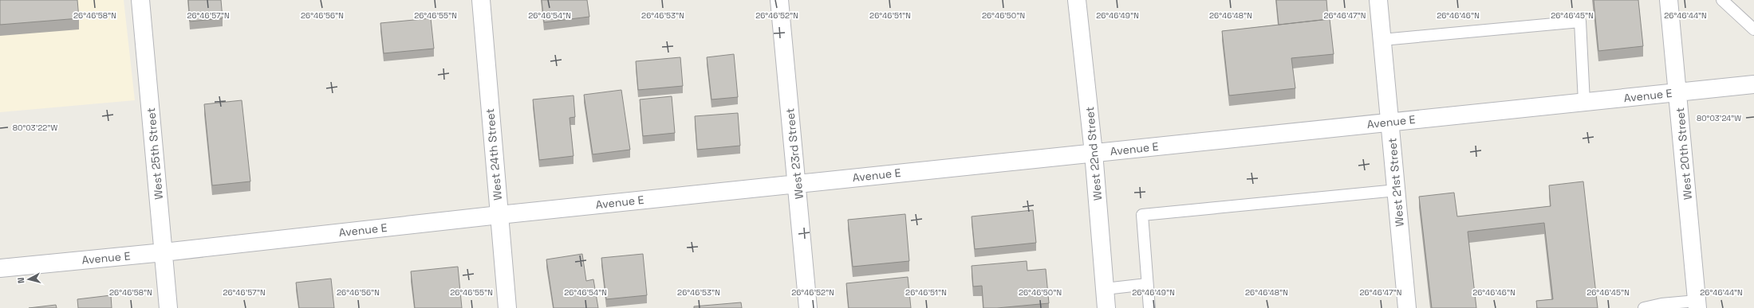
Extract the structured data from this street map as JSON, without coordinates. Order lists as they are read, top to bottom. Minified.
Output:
{"streets":{"street":["Avenue E","West 25th Street","West 23rd Street","West 22nd Street","West 20th Street","West 24th Street","West 21st Street"]},"crossings":[["Avenue E","West 25th Street"],["Avenue E","West 23rd Street"],["Avenue E","West 22nd Street"],["Avenue E","West 20th Street"],["Avenue E","West 24th Street"],["Avenue E","West 21st Street"]],"north":"left","coordinates":["26°46'58\"N","26°46'57\"N","26°46'56\"N","26°46'55\"N","26°46'54\"N","26°46'53\"N","26°46'52\"N","26°46'51\"N","26°46'50\"N","26°46'49\"N","26°46'48\"N","26°46'47\"N","26°46'46\"N","26°46'45\"N","26°46'44\"N","80°03'24\"W","80°03'22\"W"]}
